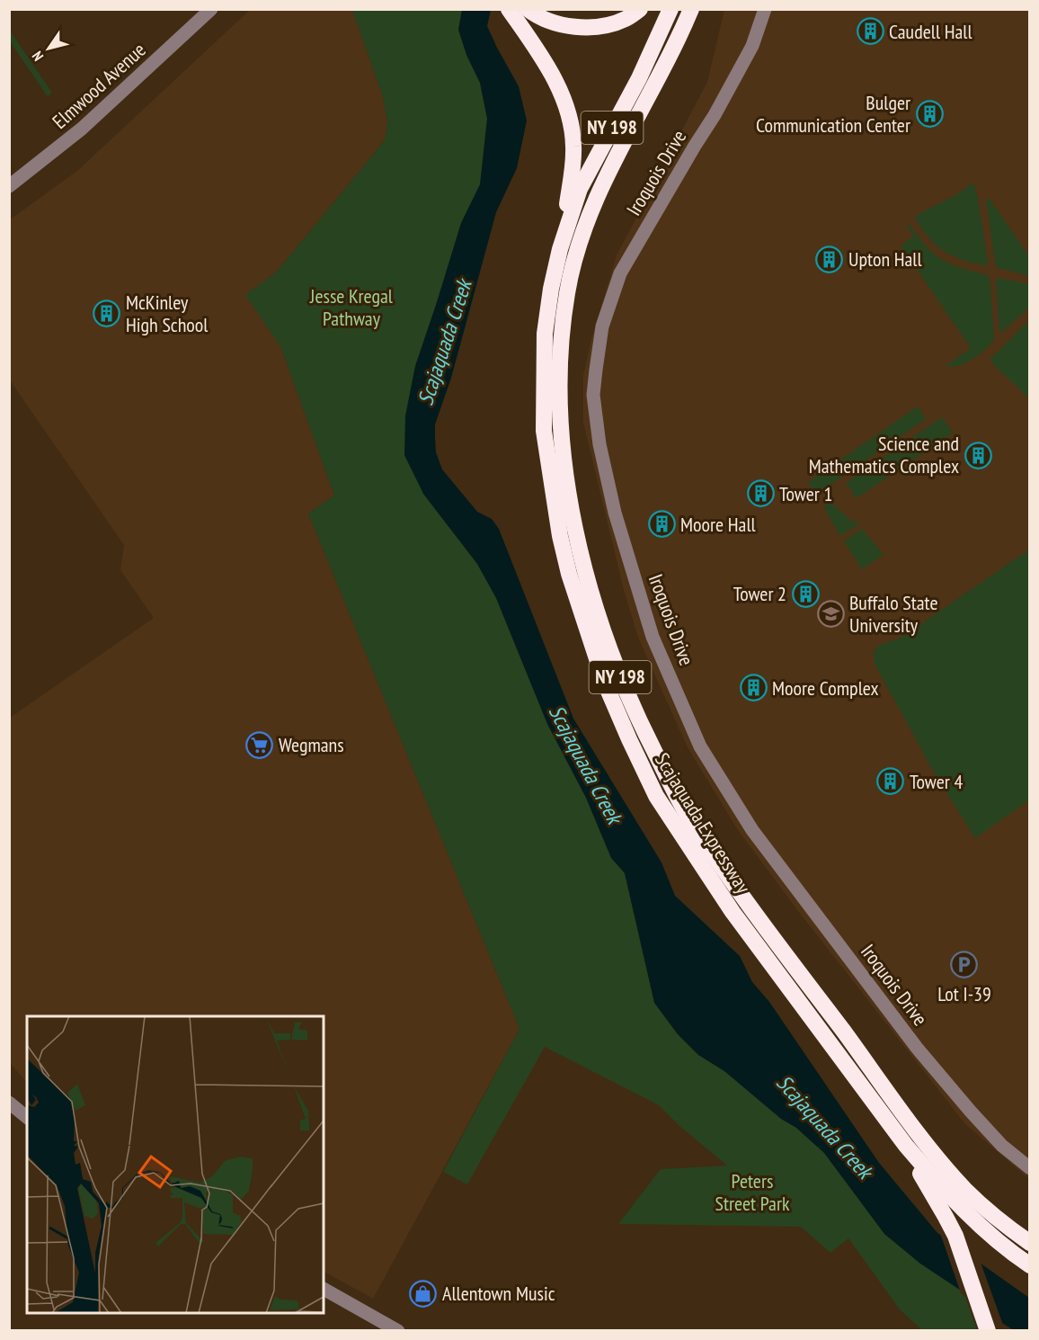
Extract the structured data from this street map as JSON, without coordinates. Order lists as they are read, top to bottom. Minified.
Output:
{"streets":{"highway":["NY 198","Scajaquada Expressway"],"street":["Elmwood Avenue","Iroquois Drive"]},"water":["Scajaquada Creek"],"parks":["Jesse Kregal Pathway","Peters Street Park"],"places":{"building":["Caudell Hall","Bulger Communication Center","Upton Hall","McKinley High School","Science and Mathematics Complex","Tower 1","Moore Hall","Tower 2","Moore Complex","Tower 4"],"school or university":["Buffalo State University"],"supermarket":["Wegmans"],"parking":["Lot I-39"],"shop":["Allentown Music"]},"north":"bottom left"}
